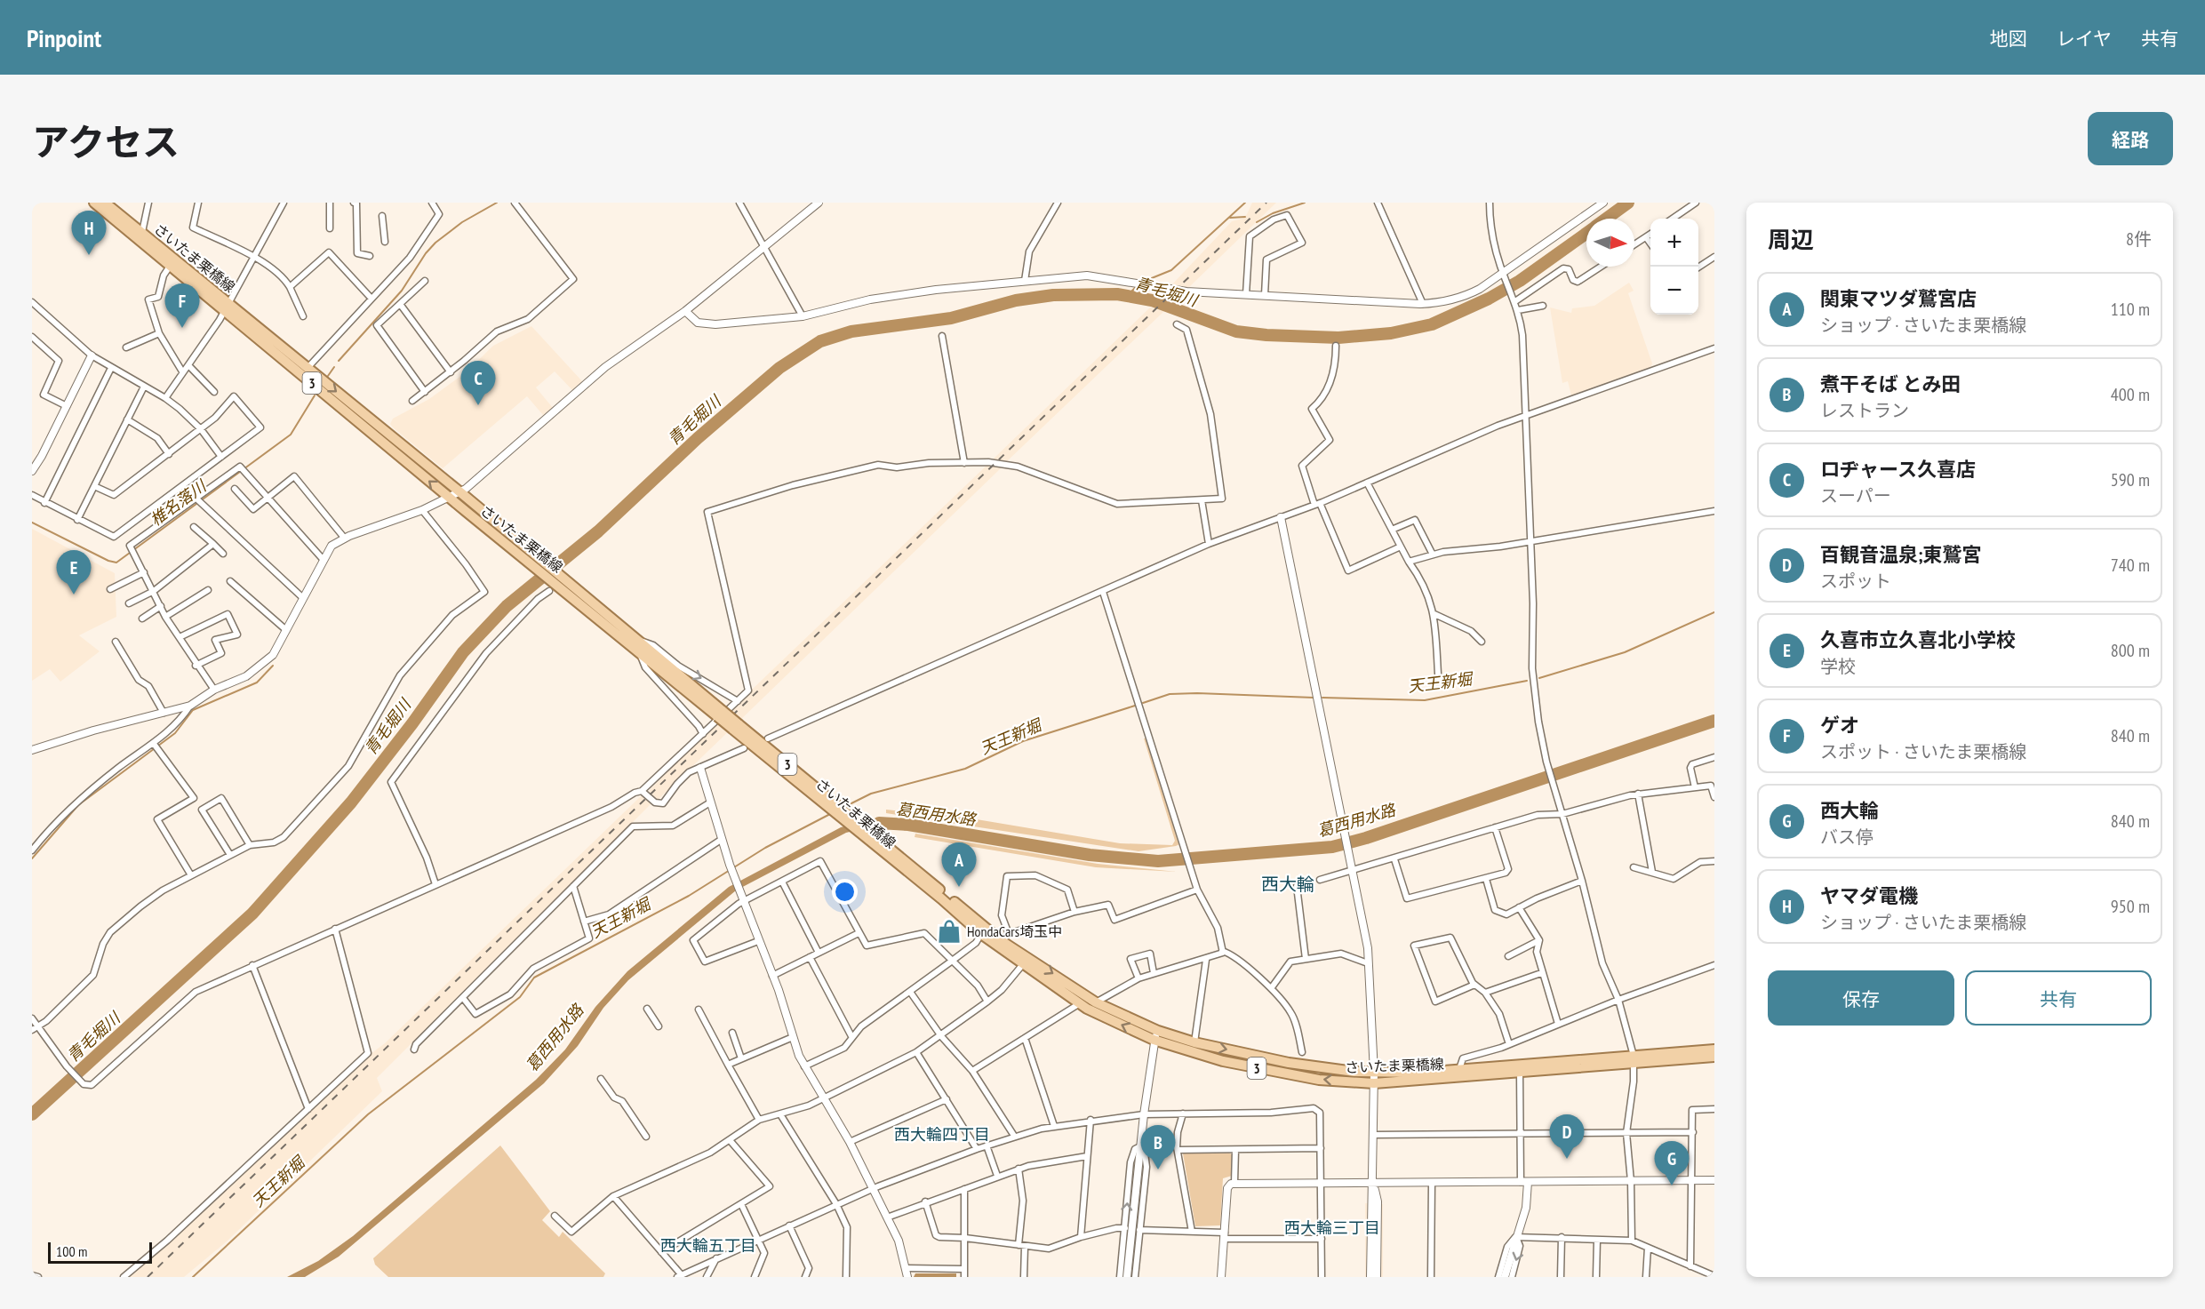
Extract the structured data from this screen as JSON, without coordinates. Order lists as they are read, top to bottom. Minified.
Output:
{"streets":{"main road":["さいたま栗橋線","3"]},"districts":["西大輪","西大輪四丁目","西大輪三丁目","西大輪五丁目"],"water":["青毛堀川","椎名落川","天王新堀","葛西用水路"],"places":{"shop":["HondaCars埼玉中"]},"scale_bar":"100 m","north":"right","page":{"header":"Pinpoint","nav":["地図","レイヤ","共有"],"title":"アクセス","buttons":["経路",["保存","共有"]],"heading":["周辺","8件"],"pins":["H","F","C","E","A","D","B","G"],"map_buttons":["+","−"],"list":[{"mark":"A","name":"関東マツダ鷲宮店","note":"ショップ · さいたま栗橋線","value":"110 m"},{"mark":"B","name":"煮干そば とみ田","note":"レストラン","value":"400 m"},{"mark":"C","name":"ロヂャース久喜店","note":"スーパー","value":"590 m"},{"mark":"D","name":"百観音温泉;東鷲宮","note":"スポット","value":"740 m"},{"mark":"E","name":"久喜市立久喜北小学校","note":"学校","value":"800 m"},{"mark":"F","name":"ゲオ","note":"スポット · さいたま栗橋線","value":"840 m"},{"mark":"G","name":"西大輪","note":"バス停","value":"840 m"},{"mark":"H","name":"ヤマダ電機","note":"ショップ · さいたま栗橋線","value":"950 m"}],"scale":"100 m"}}
